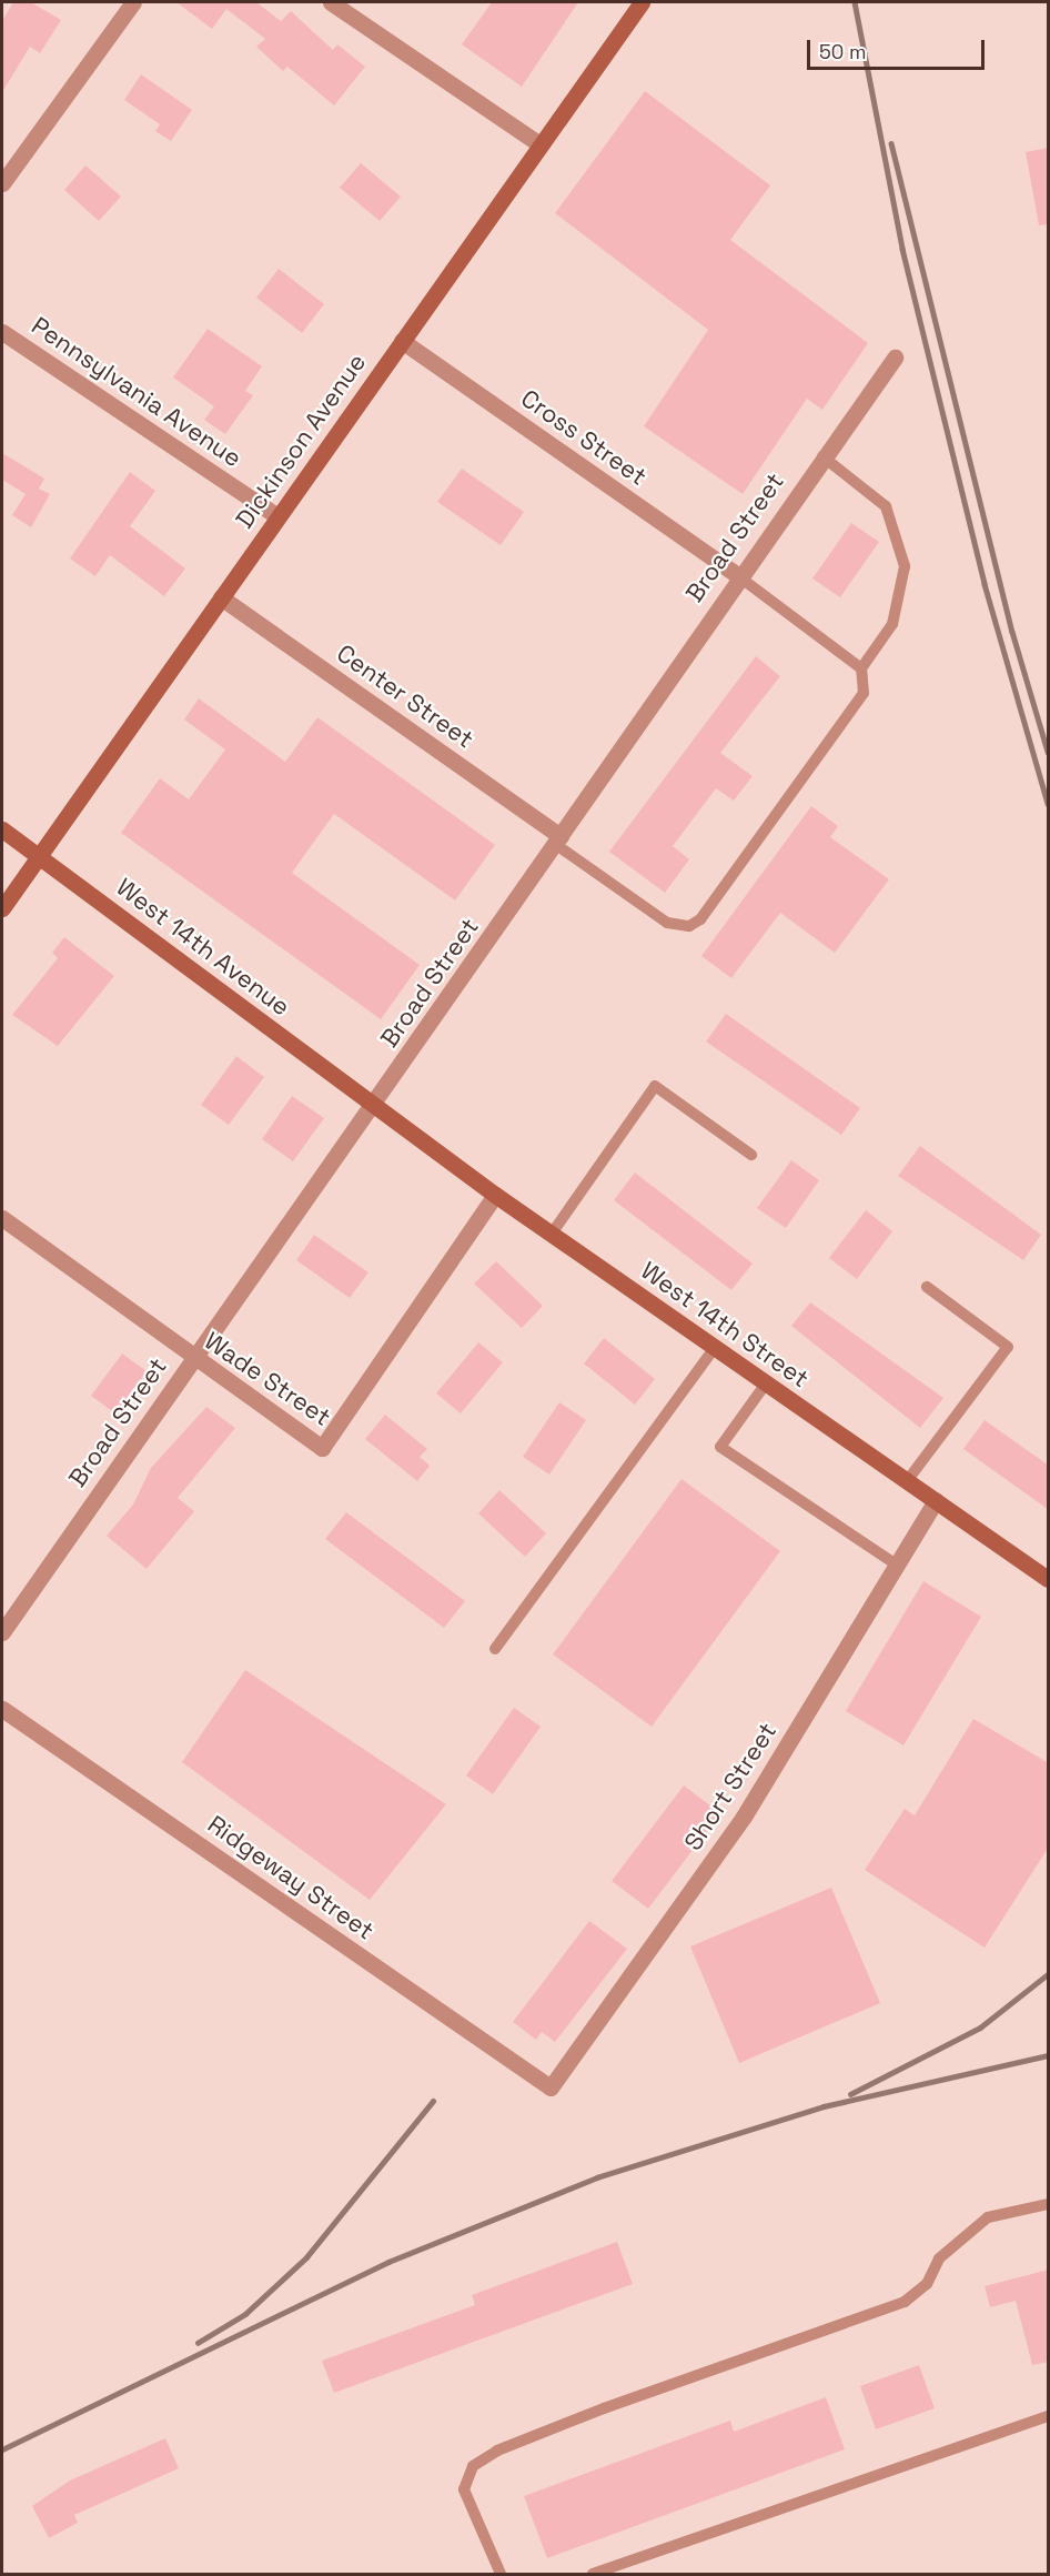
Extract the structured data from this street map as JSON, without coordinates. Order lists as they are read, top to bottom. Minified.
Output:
{"streets":{"street":["Pennsylvania Avenue","Cross Street","Dickinson Avenue","Broad Street","Center Street","West 14th Avenue","West 14th Street","Wade Street","Short Street","Ridgeway Street"]},"crossings":[["Pennsylvania Avenue","Dickinson Avenue"],["Cross Street","Dickinson Avenue"],["Cross Street","Broad Street"],["Dickinson Avenue","Center Street"],["Dickinson Avenue","West 14th Avenue"],["Broad Street","Center Street"],["Broad Street","West 14th Avenue"],["Broad Street","West 14th Street"],["Broad Street","Wade Street"],["West 14th Avenue","West 14th Street"],["West 14th Street","Wade Street"],["West 14th Street","Short Street"],["Short Street","Ridgeway Street"]],"scale_bar":"50 m"}
